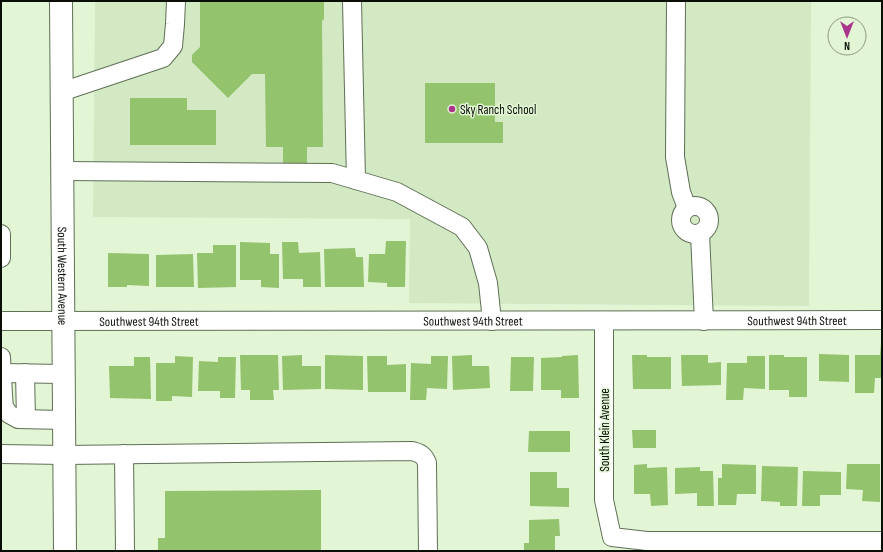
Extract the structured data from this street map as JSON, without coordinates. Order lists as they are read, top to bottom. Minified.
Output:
{"streets":{"main road":["South Western Avenue"],"street":["Southwest 94th Street","South Klein Avenue"]},"crossings":[["South Western Avenue","Southwest 94th Street"],["Southwest 94th Street","South Klein Avenue"]],"places":["Sky Ranch School"],"north":"bottom"}
